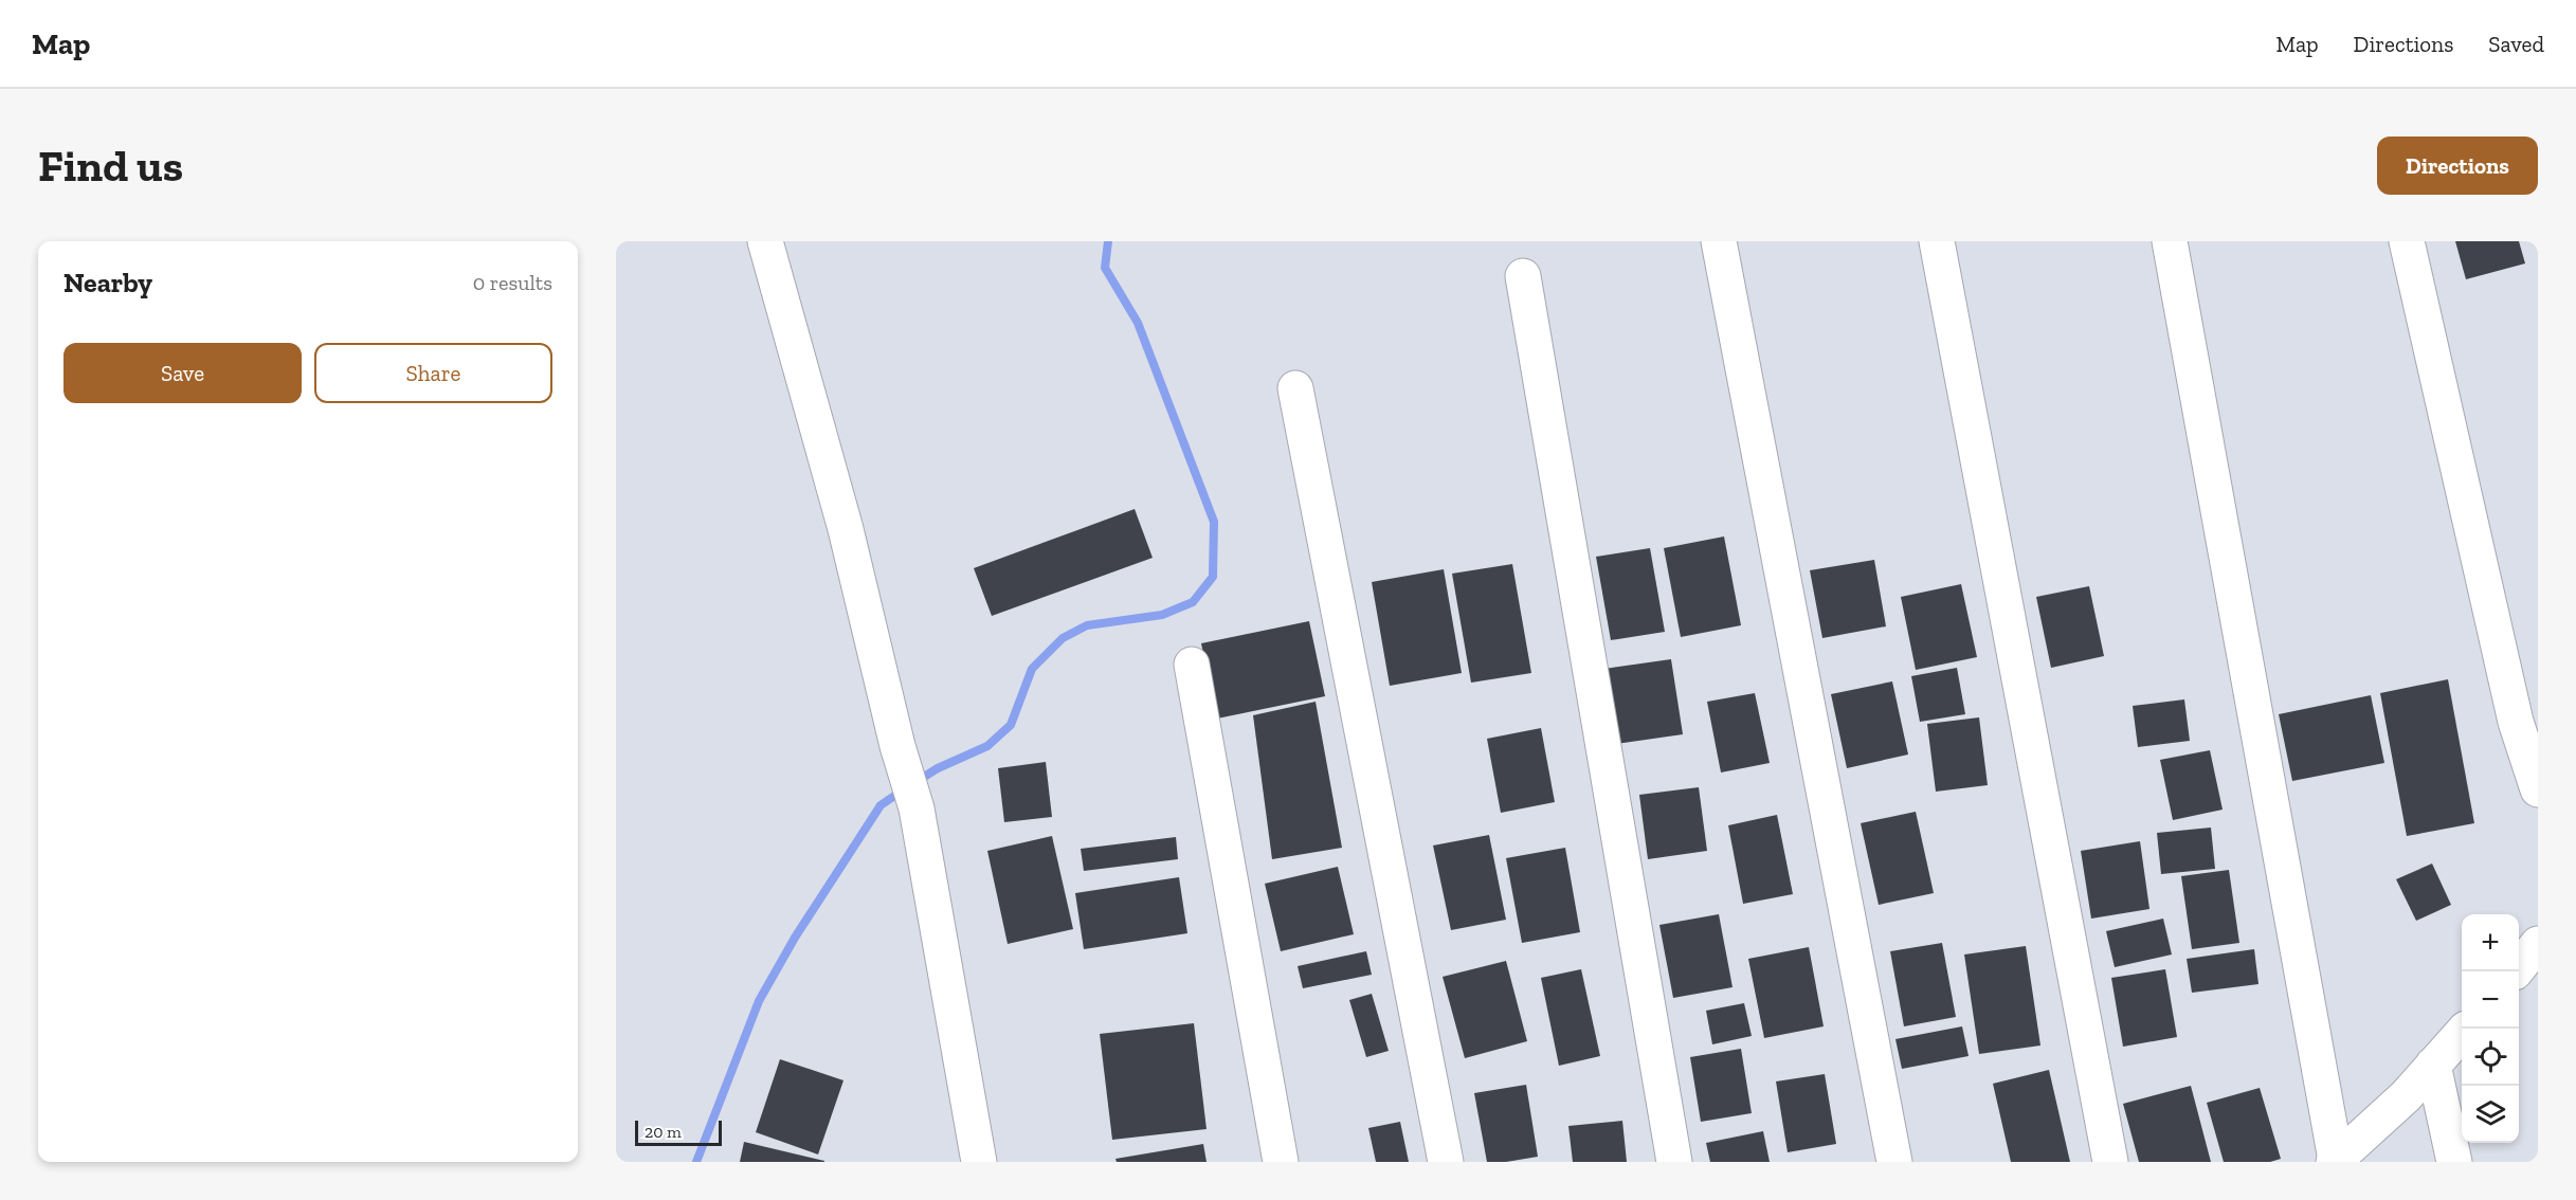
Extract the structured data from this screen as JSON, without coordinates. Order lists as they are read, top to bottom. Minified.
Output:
{"scale_bar":"20 m","page":{"header":"Map","nav":["Map","Directions","Saved"],"buttons":["Directions",["Save","Share"]],"title":"Find us","heading":["Nearby","0 results"],"map_buttons":["+","−"],"scale":"20 m"}}
